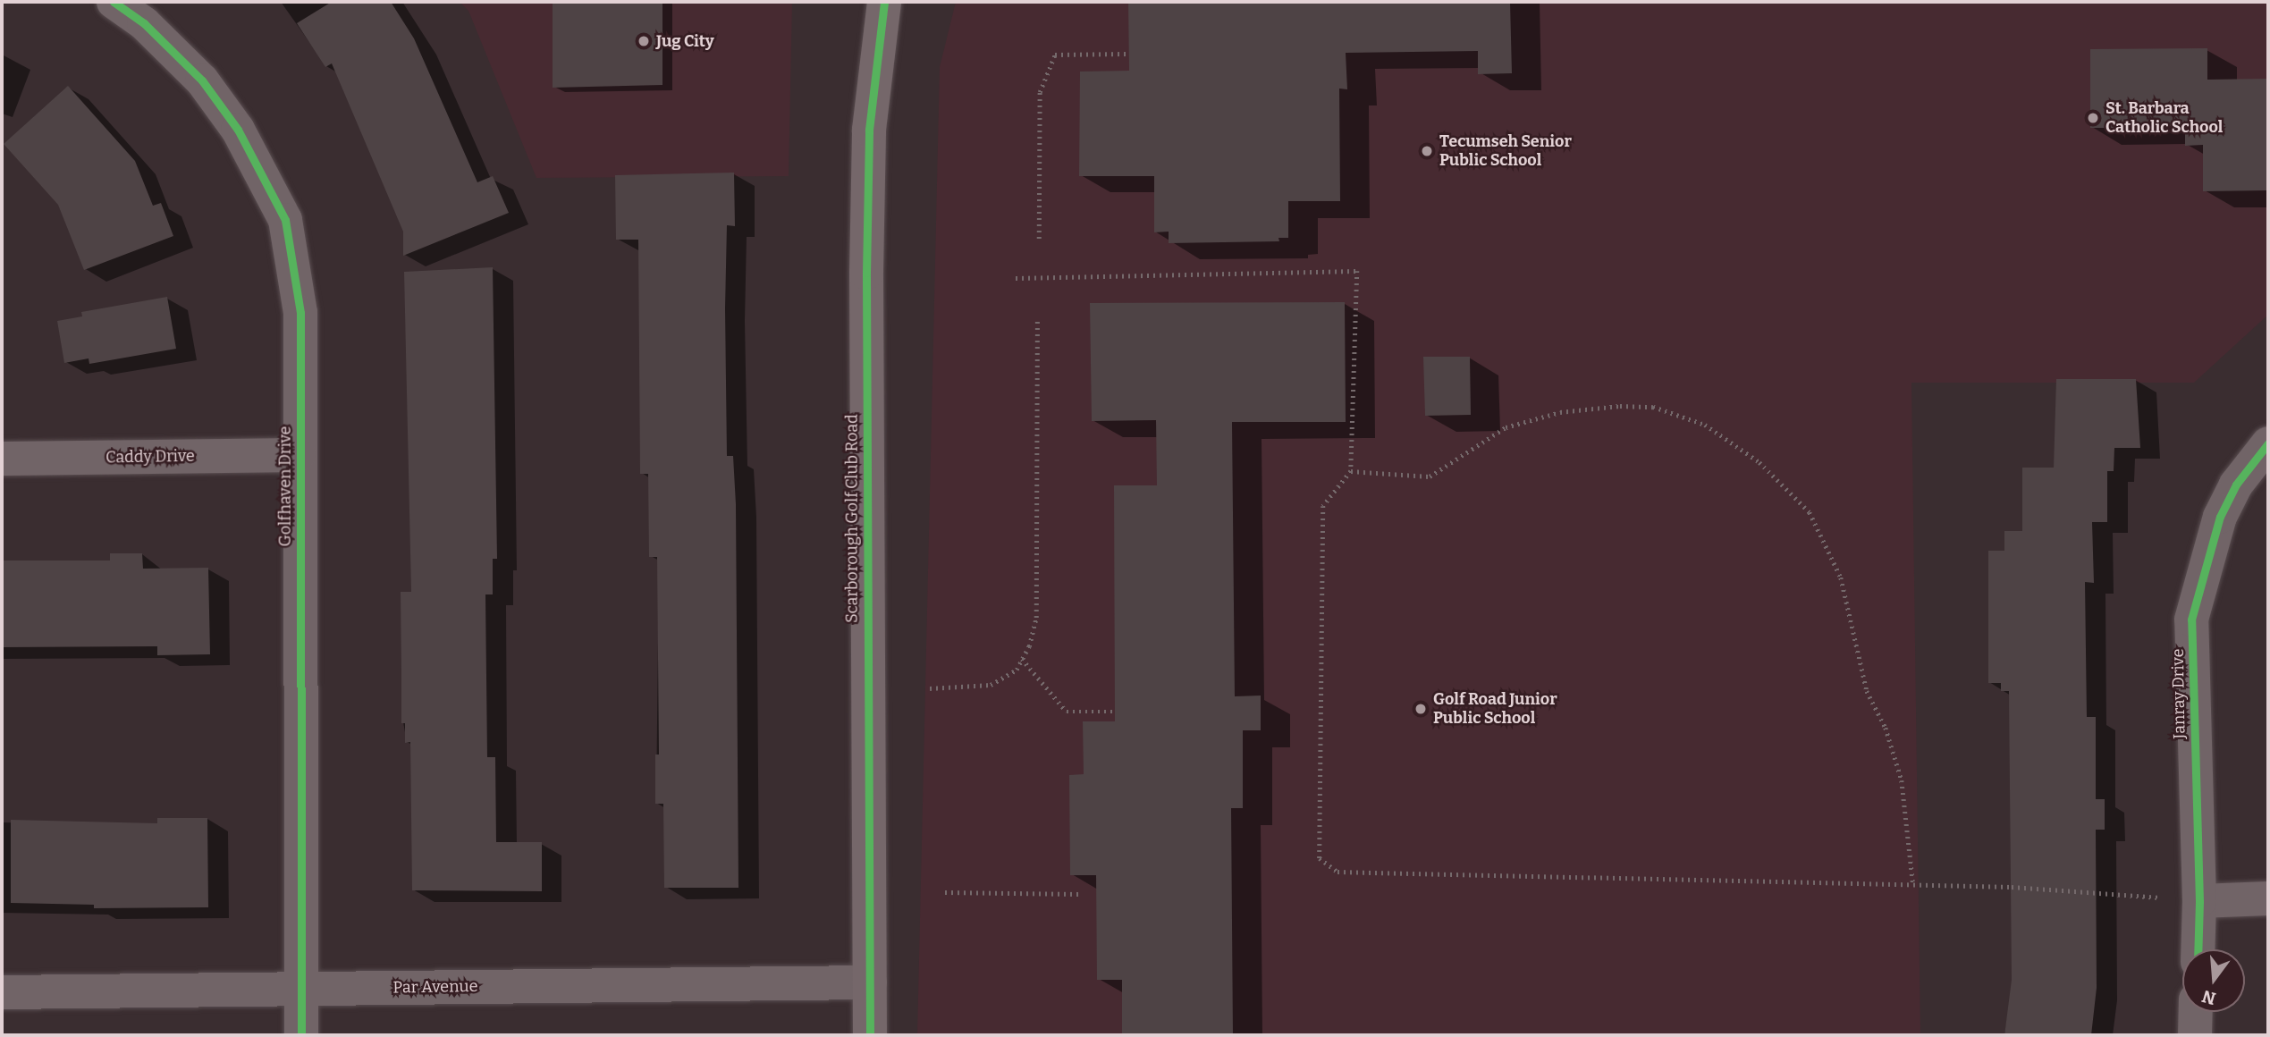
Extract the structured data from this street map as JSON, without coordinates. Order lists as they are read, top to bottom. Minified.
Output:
{"streets":{"street":["Caddy Drive","Golfhaven Drive","Scarborough Golf Club Road","Janray Drive","Par Avenue"]},"crossings":[["Caddy Drive","Golfhaven Drive"],["Golfhaven Drive","Par Avenue"],["Scarborough Golf Club Road","Par Avenue"]],"places":["Jug City","St. Barbara Catholic School","Tecumseh Senior Public School","Golf Road Junior Public School"],"north":"bottom"}
